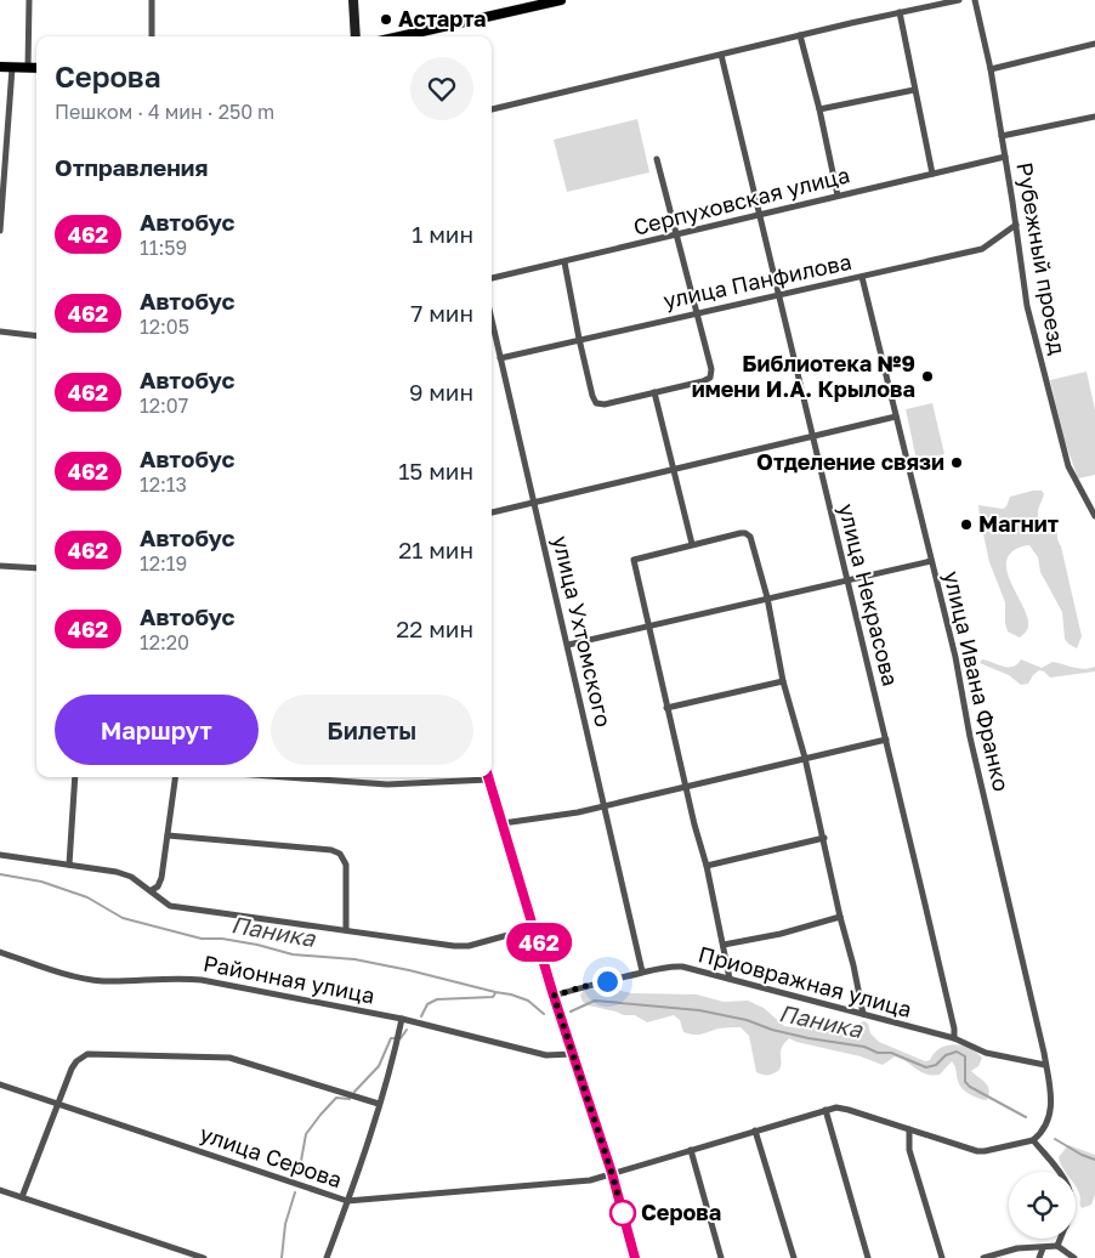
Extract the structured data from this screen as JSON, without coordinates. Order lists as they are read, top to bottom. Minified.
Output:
{"streets":{"street":["Серпуховская улица","Рубежный проезд","улица Панфилова","улица Некрасова","улица Ухтомского","улица Ивана Франко","Районная улица","Приовражная улица","улица Серова"]},"crossings":[["Серпуховская улица","Рубежный проезд"],["Серпуховская улица","улица Некрасова"],["Рубежный проезд","улица Панфилова"],["улица Панфилова","улица Некрасова"],["улица Панфилова","улица Ухтомского"],["улица Панфилова","улица Ивана Франко"],["улица Некрасова","Приовражная улица"],["улица Ухтомского","Приовражная улица"],["улица Ивана Франко","Приовражная улица"]],"water":["Паника"],"places":["Астарта","Библиотека №9 имени И.А. Крылова","Отделение связи","Магнит","Серова"],"lines":["bus line 462"],"page":{"on_map":"462","heading":[["Серова","Пешком · 4 мин · 250 m"],"Отправления"],"list":[{"mark":"462","name":"Автобус","note":"11:59","value":"1 мин"},{"mark":"462","name":"Автобус","note":"12:05","value":"7 мин"},{"mark":"462","name":"Автобус","note":"12:07","value":"9 мин"},{"mark":"462","name":"Автобус","note":"12:13","value":"15 мин"},{"mark":"462","name":"Автобус","note":"12:19","value":"21 мин"},{"mark":"462","name":"Автобус","note":"12:20","value":"22 мин"}],"buttons":["Маршрут","Билеты"]}}
